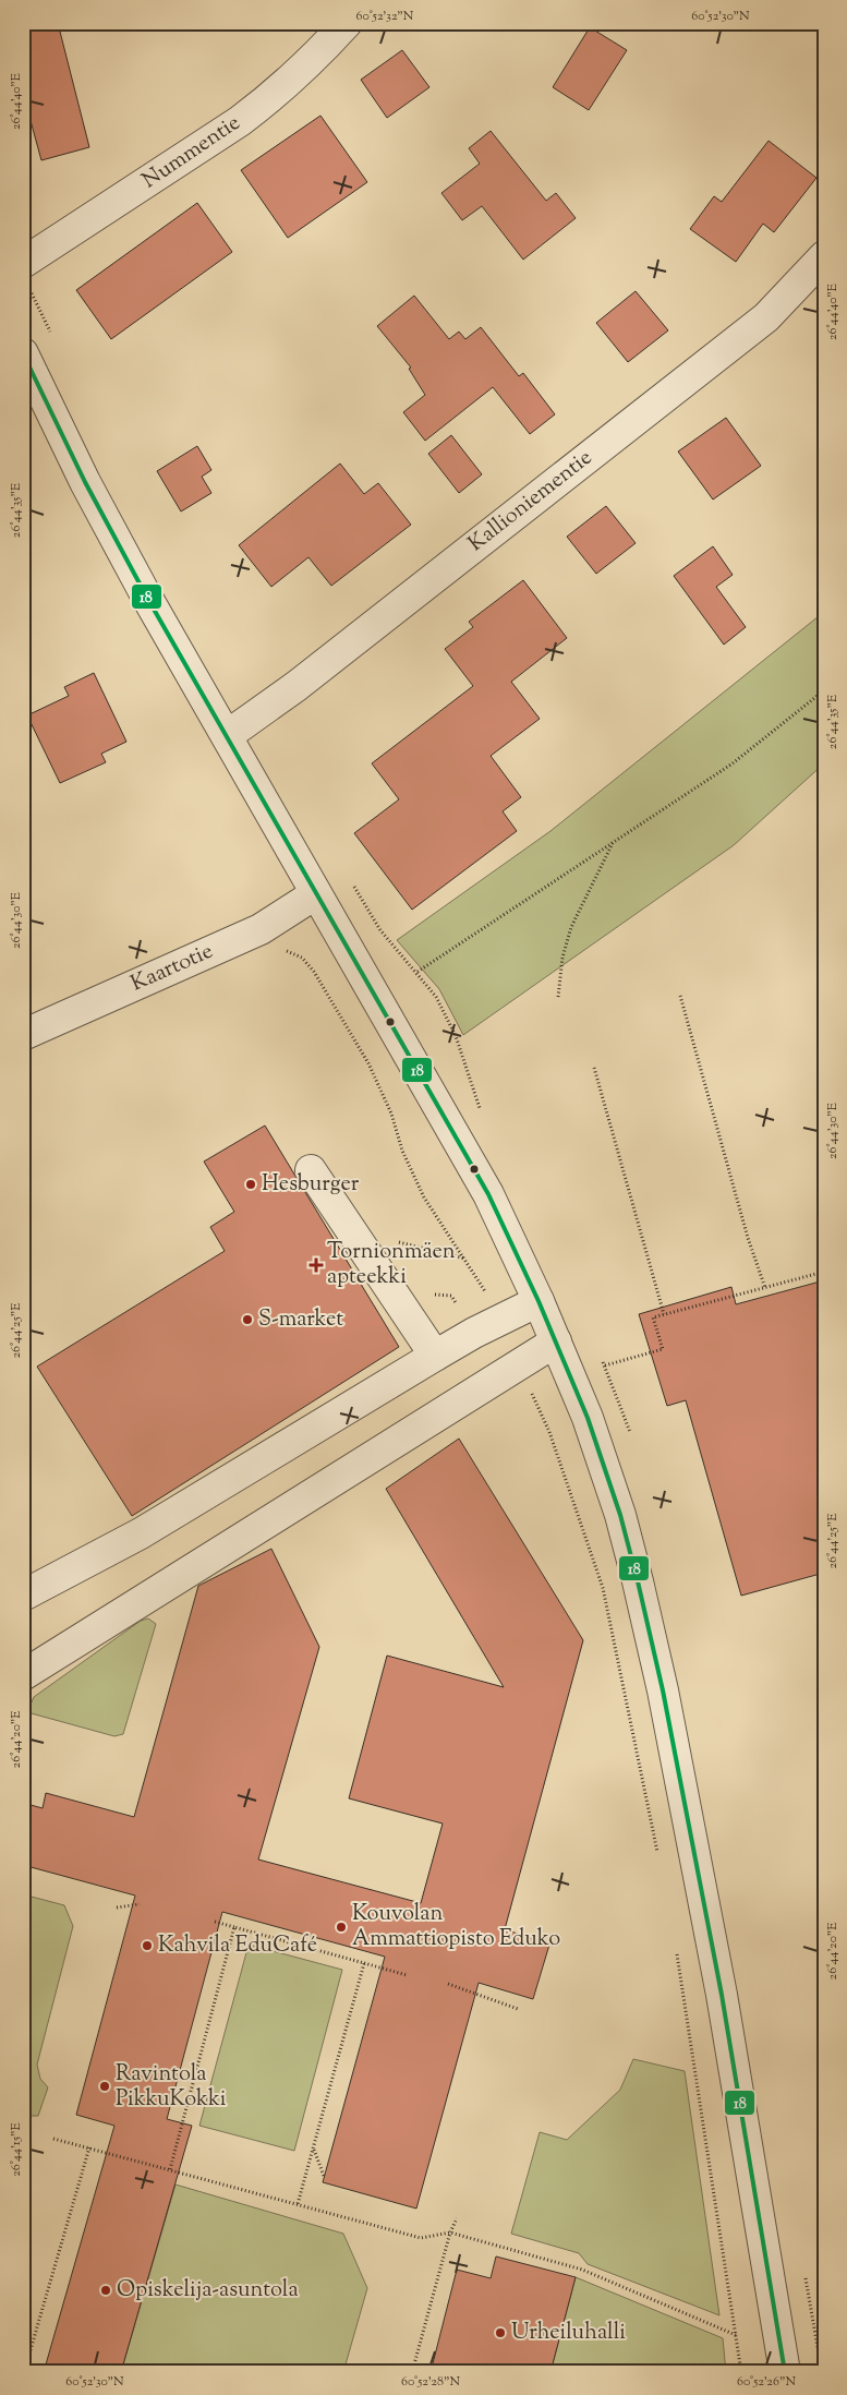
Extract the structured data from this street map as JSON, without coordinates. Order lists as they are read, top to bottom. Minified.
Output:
{"streets":{"street":["Nummentie","Kallioniementie","Kaartotie"]},"places":{"other":["Hesburger","S-market","Kouvolan Ammattiopisto Eduko","Kahvila EduCafé","Ravintola PikkuKokki","Opiskelija-asuntola","Urheiluhalli"],"health":["Tornionmäen apteekki"]},"lines":["transit line 18"],"coordinates":["60°52'32\"N","60°52'30\"N","26°44'40\"E","26°44'35\"E","26°44'30\"E","26°44'25\"E","26°44'20\"E","26°44'15\"E","60°52'28\"N","60°52'26\"N"]}
